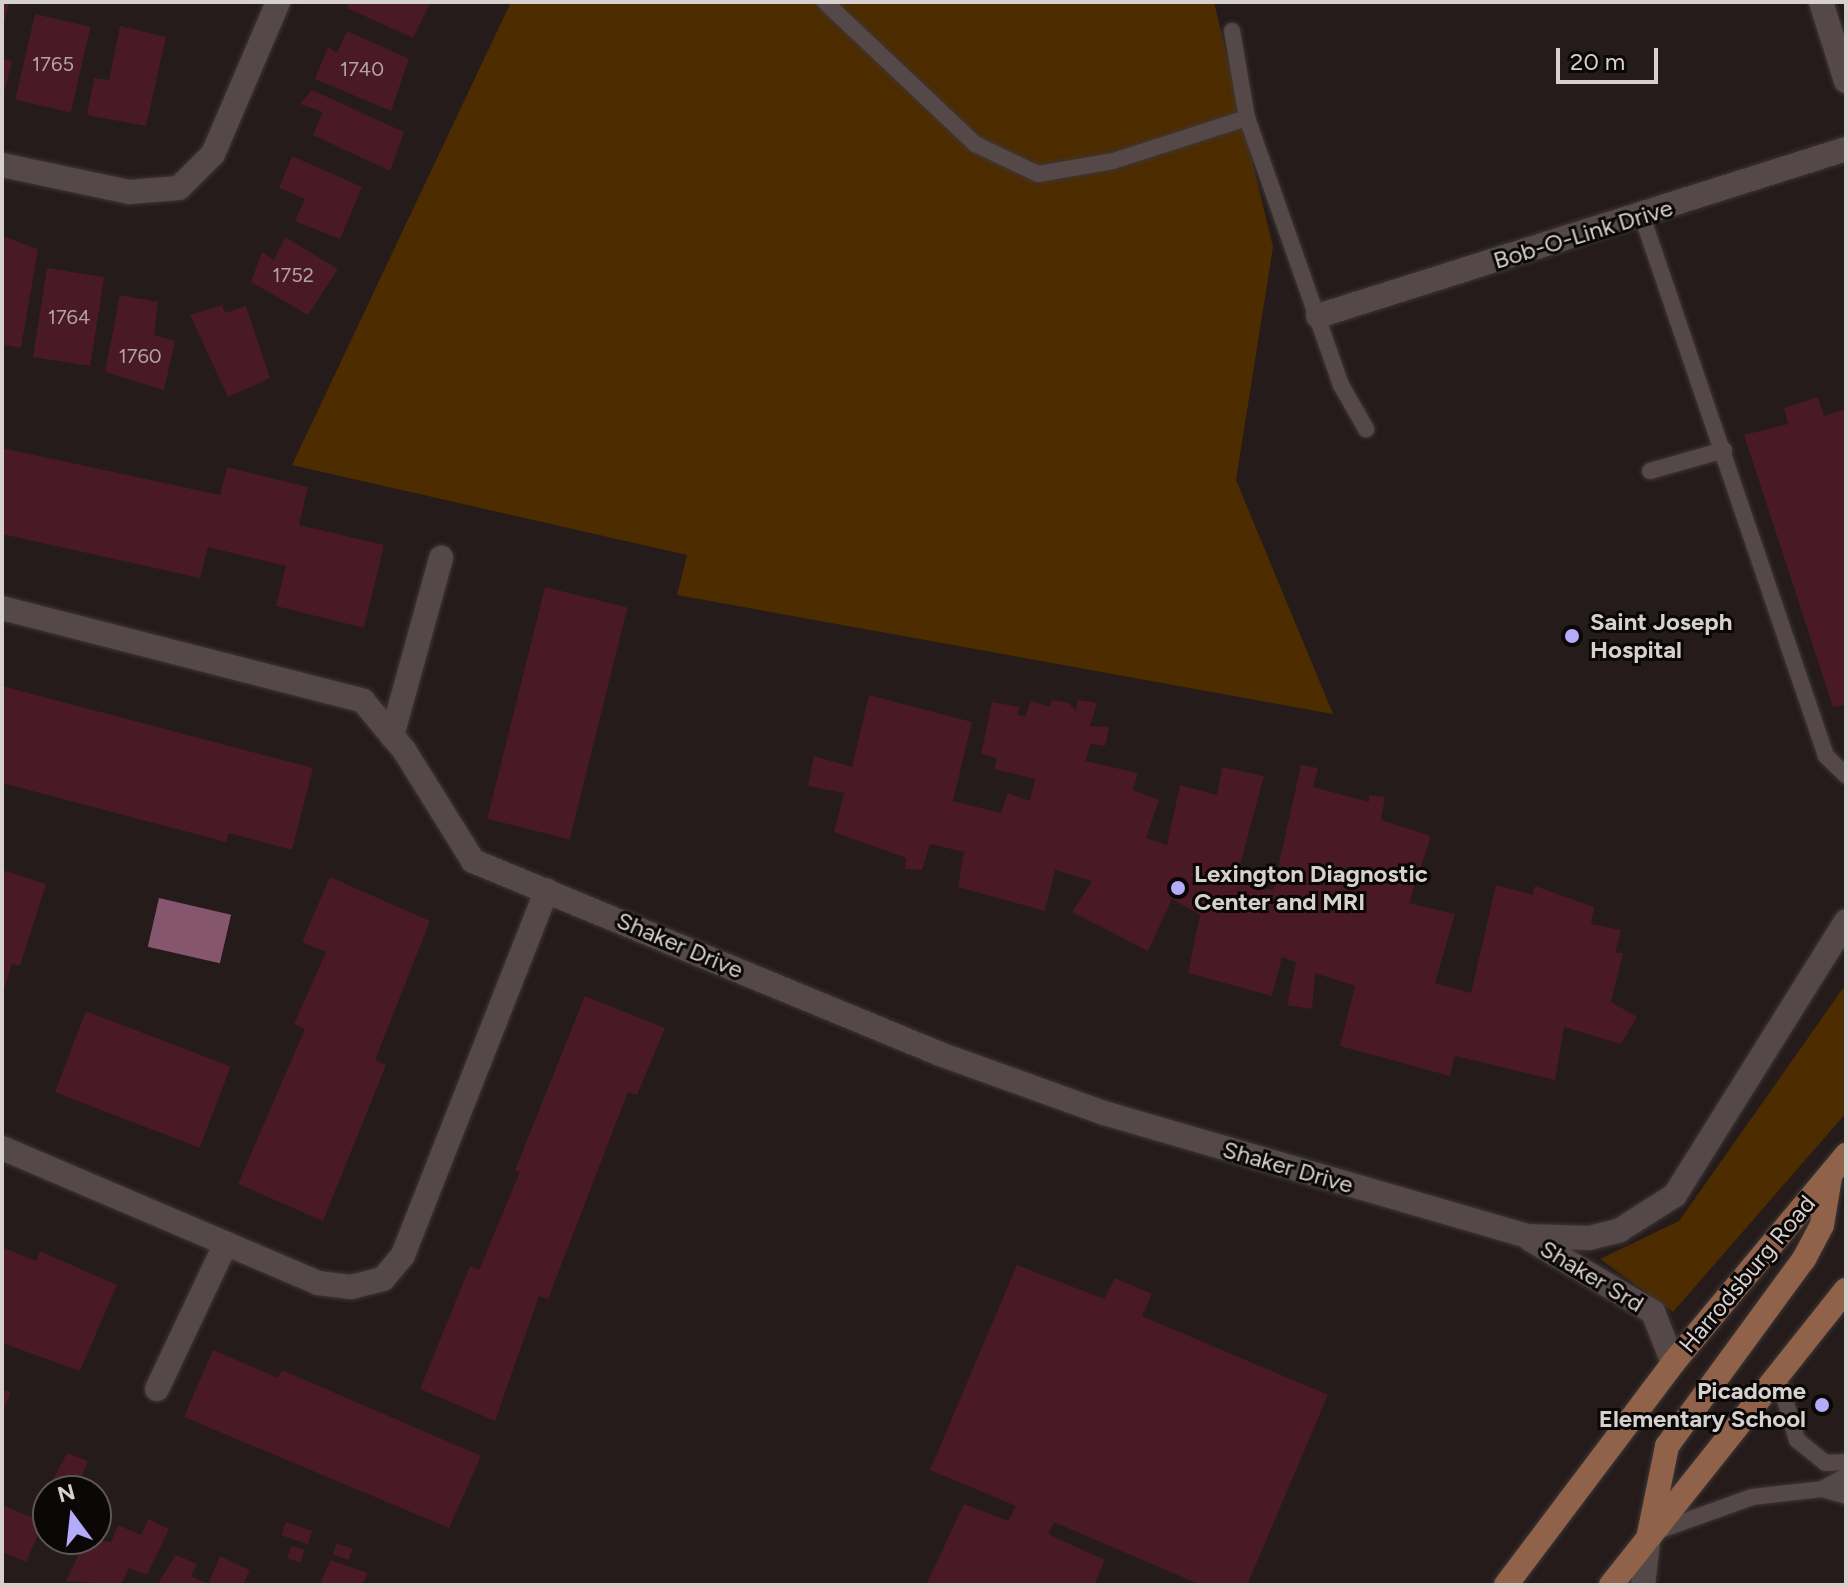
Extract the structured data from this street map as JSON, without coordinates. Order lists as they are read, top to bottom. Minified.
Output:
{"streets":{"main road":["Harrodsburg Road"],"street":["Bob-O-Link Drive","Shaker Drive","Shaker Srd"]},"crossings":[["Shaker Drive","Shaker Srd"],["Harrodsburg Road","Shaker Srd"]],"places":["Saint Joseph Hospital","Lexington Diagnostic Center and MRI","Picadome Elementary School"],"house_numbers":["1765","1740","1752","1764","1760"],"scale_bar":"20 m","north":"top"}
